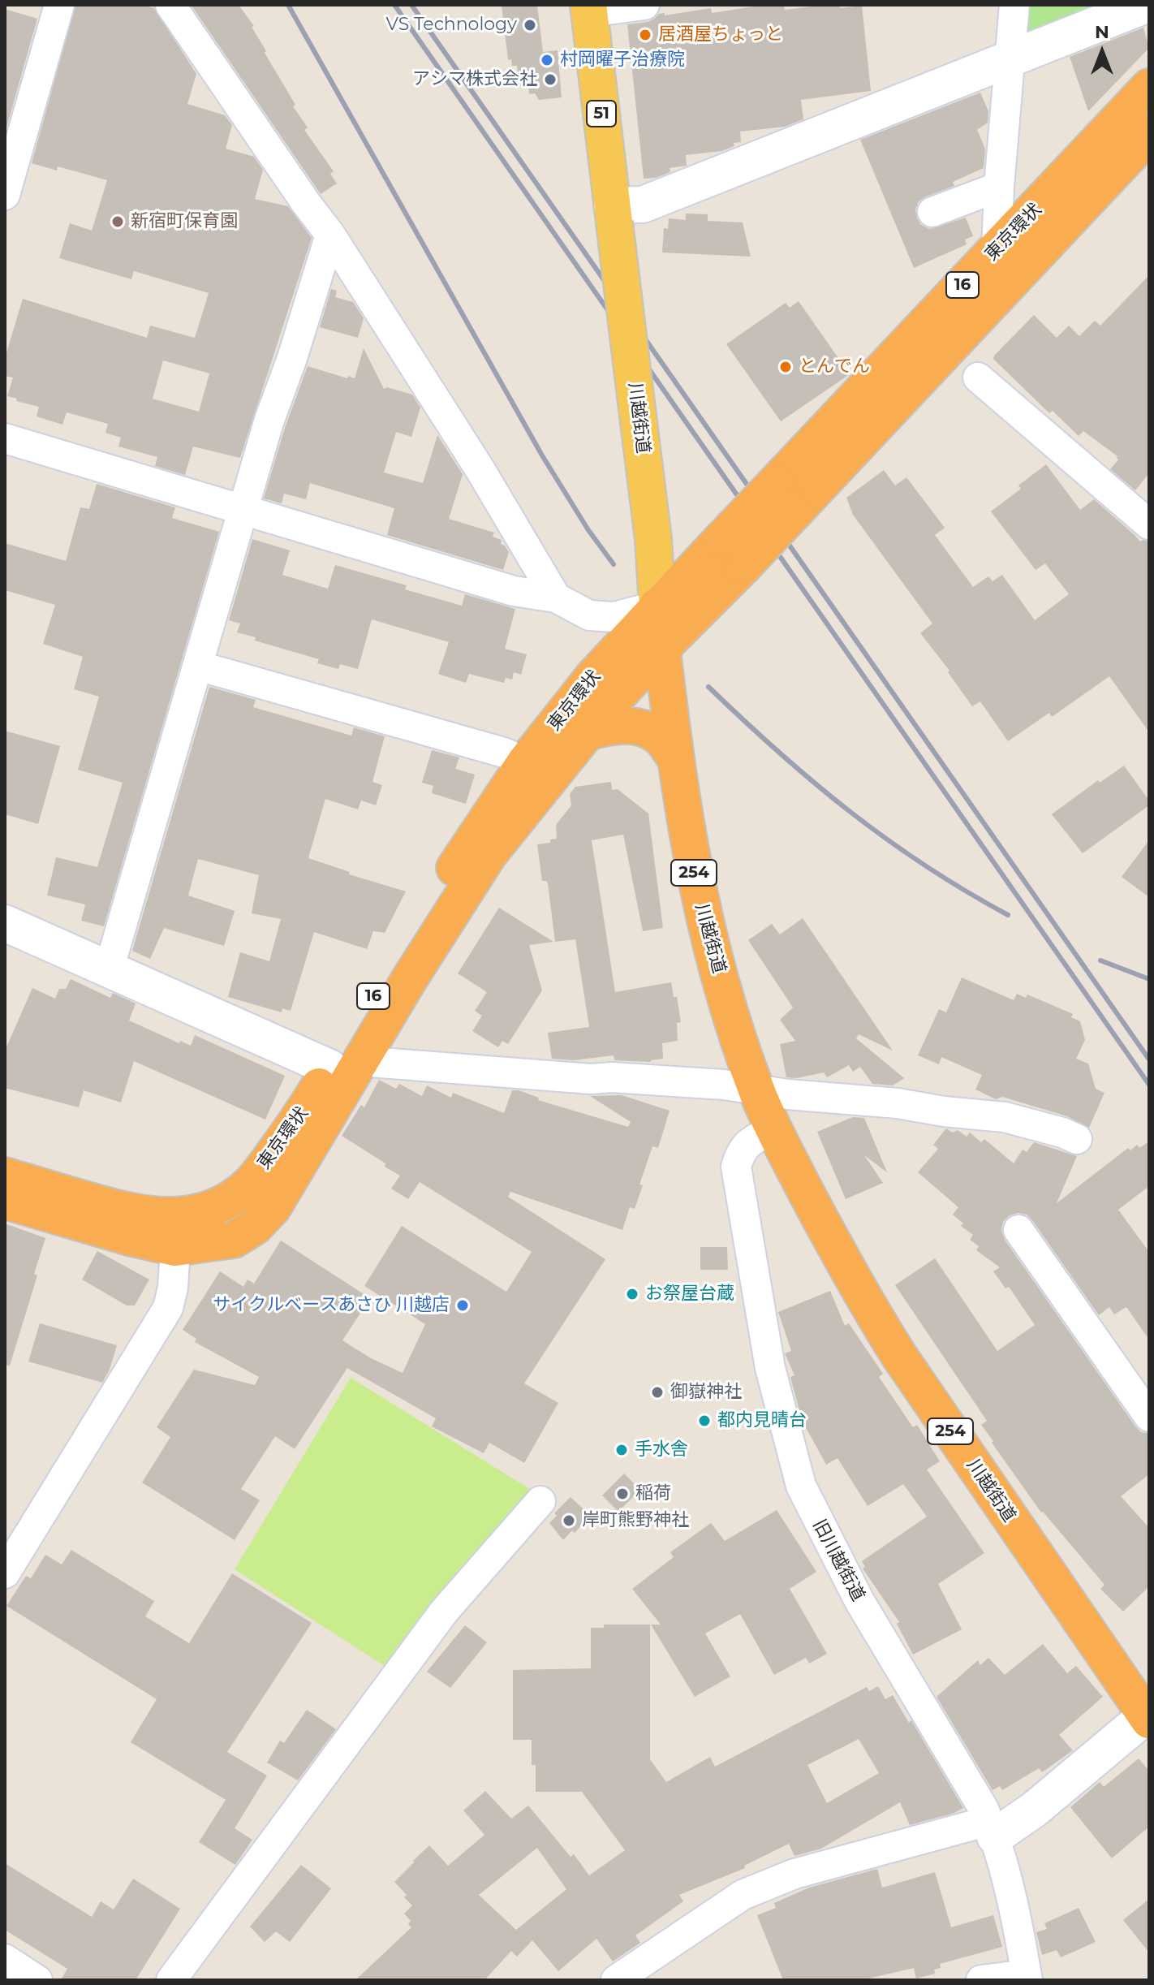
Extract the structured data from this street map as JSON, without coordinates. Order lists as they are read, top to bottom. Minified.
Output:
{"streets":{"highway":["東京環状","16","川越街道","254"],"main road":["51"],"street":["旧川越街道"]},"crossings":[["東京環状","川越街道"],["川越街道","旧川越街道"]],"places":["VS Technology","居酒屋ちょっと","村岡曜子治療院","アシマ株式会社","新宿町保育園","とんでん","お祭屋台蔵","サイクルベースあさひ 川越店","御嶽神社","都内見晴台","手水舎","稲荷","岸町熊野神社"],"north":"top"}
